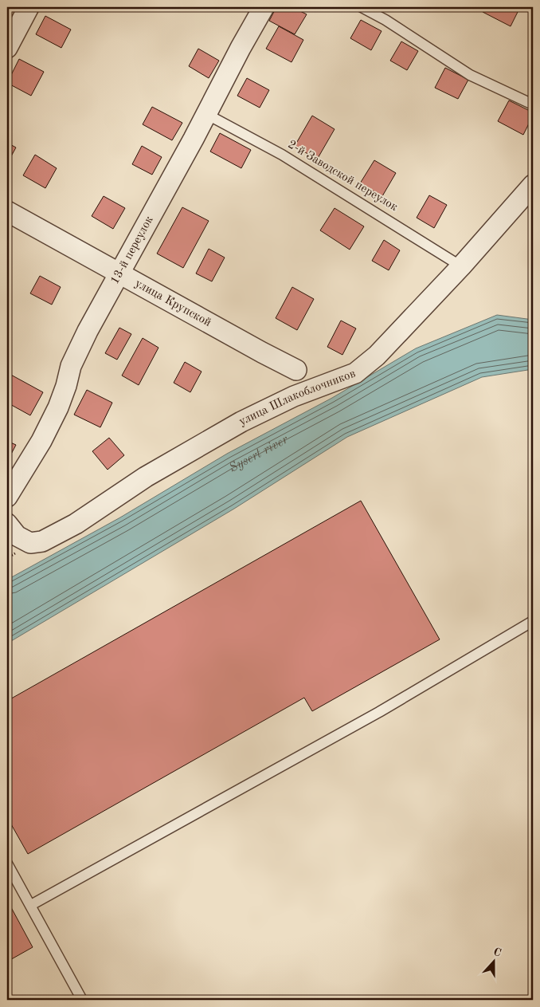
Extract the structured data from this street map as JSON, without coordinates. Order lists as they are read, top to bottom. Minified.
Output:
{"streets":{"street":["13-й переулок","улица Крупской","улица Шлакоблочников"],"lane":["2-й Заводской переулок"]},"crossings":[["2-й Заводской переулок","13-й переулок"],["2-й Заводской переулок","улица Шлакоблочников"],["13-й переулок","улица Крупской"]],"water":["Sysert river"],"north":"top"}
